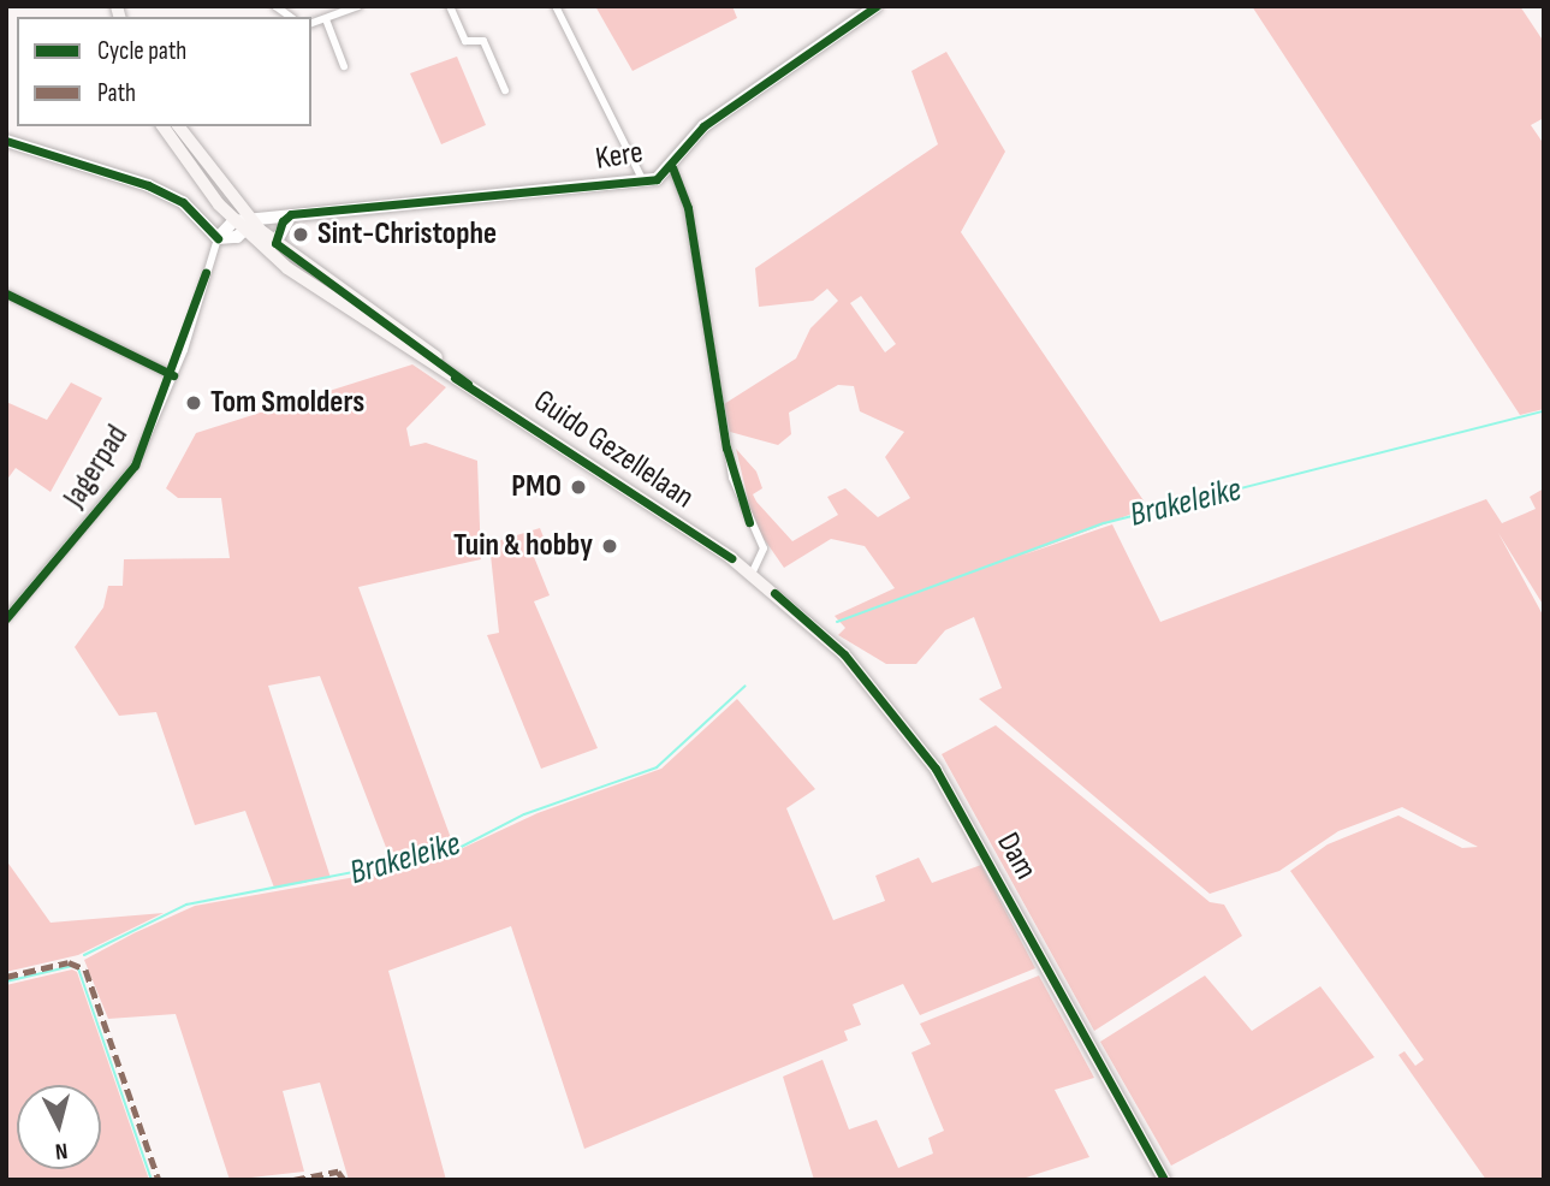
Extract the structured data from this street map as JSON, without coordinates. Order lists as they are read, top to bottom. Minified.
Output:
{"streets":{"main road":["Guido Gezellelaan","Dam"],"street":["Kere","Jagerpad"]},"crossings":[["Kere","Guido Gezellelaan"],["Kere","Jagerpad"],["Kere","Dam"],["Guido Gezellelaan","Dam"]],"water":["Brakeleike"],"places":["Sint-Christophe","Tom Smolders","PMO","Tuin & hobby"],"legend":["Cycle path","Path"],"north":"bottom"}
